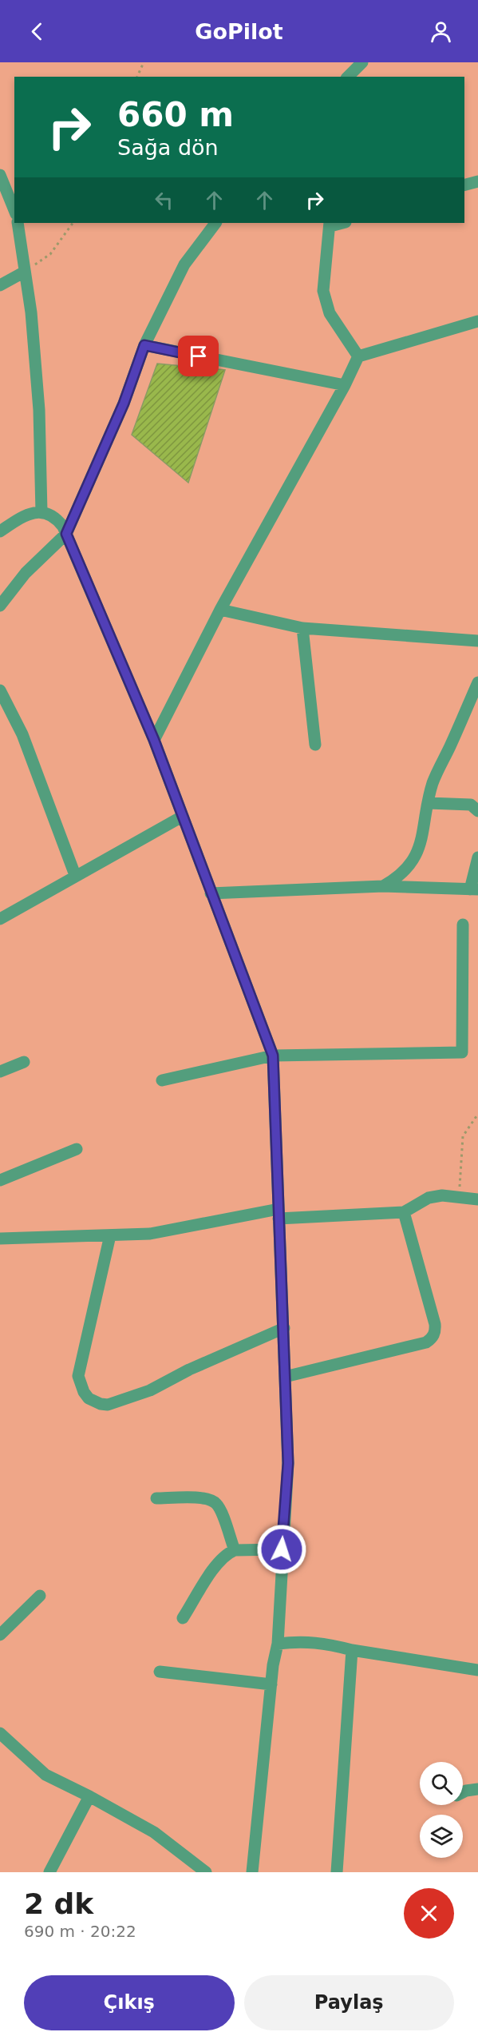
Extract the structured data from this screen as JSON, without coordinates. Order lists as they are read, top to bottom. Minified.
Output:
{"page":{"header":"GoPilot","turn":["660 m","Sağa dön"],"heading":["2 dk","690 m · 20:22"],"buttons":["Çıkış","Paylaş"]}}
